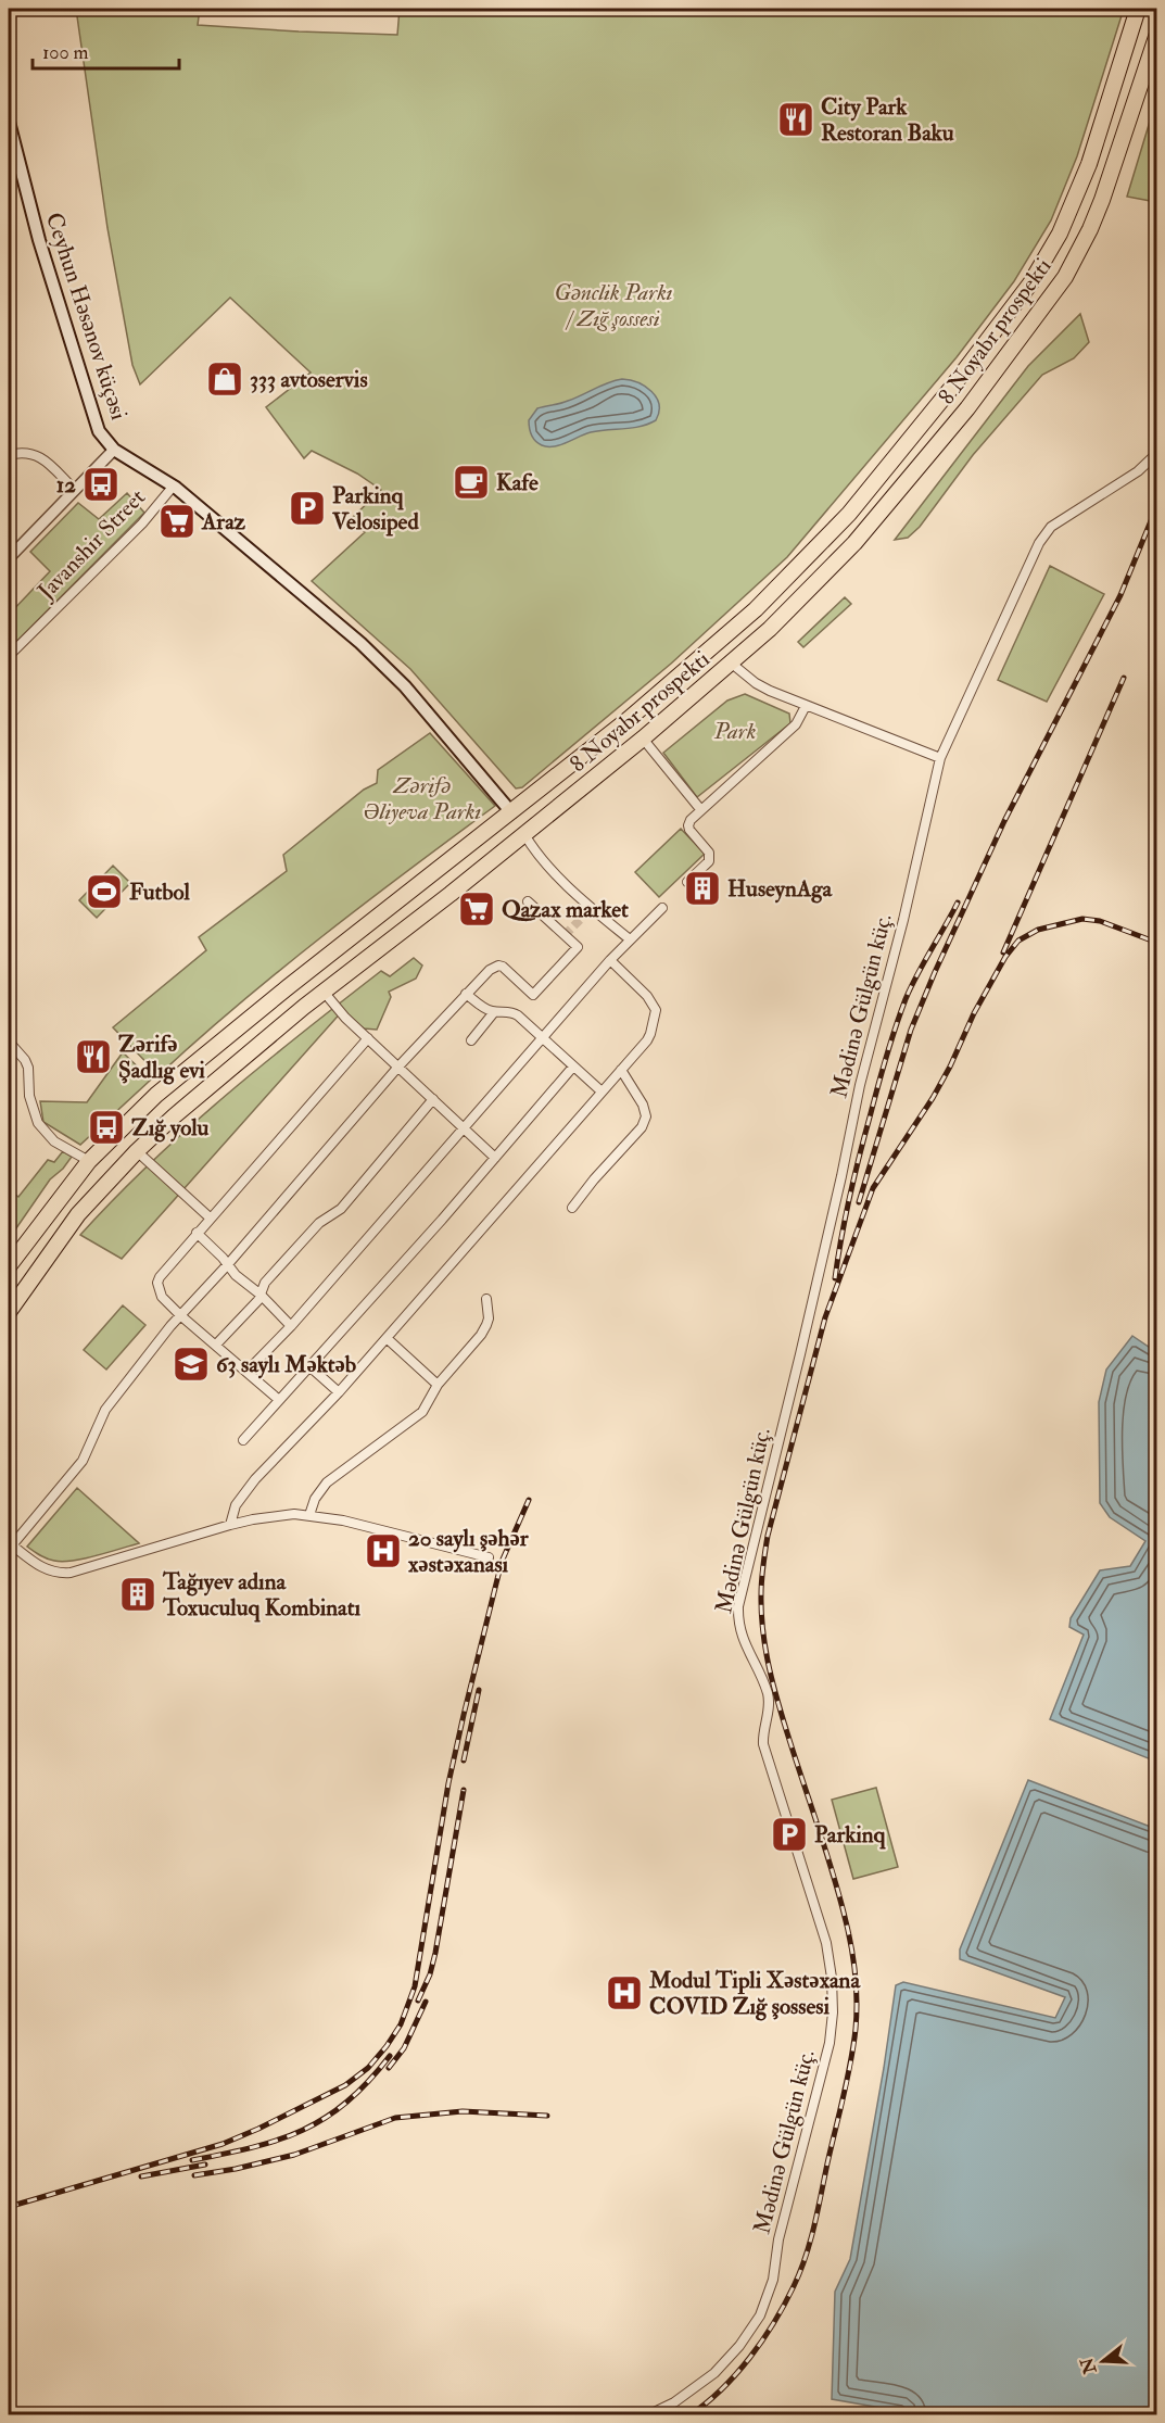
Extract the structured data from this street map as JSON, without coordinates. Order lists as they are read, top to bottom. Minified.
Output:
{"streets":{"highway":["8 Noyabr prospekti"],"main road":["Ceyhun Həsənov küçəsi"],"street":["Javanshir Street","Mədinə Gülgün küç."]},"crossings":[["Ceyhun Həsənov küçəsi","8 Noyabr prospekti"],["Ceyhun Həsənov küçəsi","Javanshir Street"]],"parks":["Gənclik Parkı / Zığ şossesi","Park","Zərifə Əliyeva Parkı"],"places":{"restaurant":["City Park Restoran Baku","Zərifə Şadlıg evi"],"shop":["333 avtoservis"],"cafe":["Kafe"],"bus stop":["12","Zığ yolu"],"parking":["Parkinq Velosiped","Parkinq"],"supermarket":["Araz","Qazax market"],"building":["HuseynAga","Tağıyev adına Toxuculuq Kombinatı"],"sports":["Futbol"],"school or university":["63 saylı Məktəb"],"hospital":["20 saylı şəhər xəstəxanası","Modul Tipli Xəstəxana COVID Zığ şossesi"]},"scale_bar":"100 m","north":"left"}
